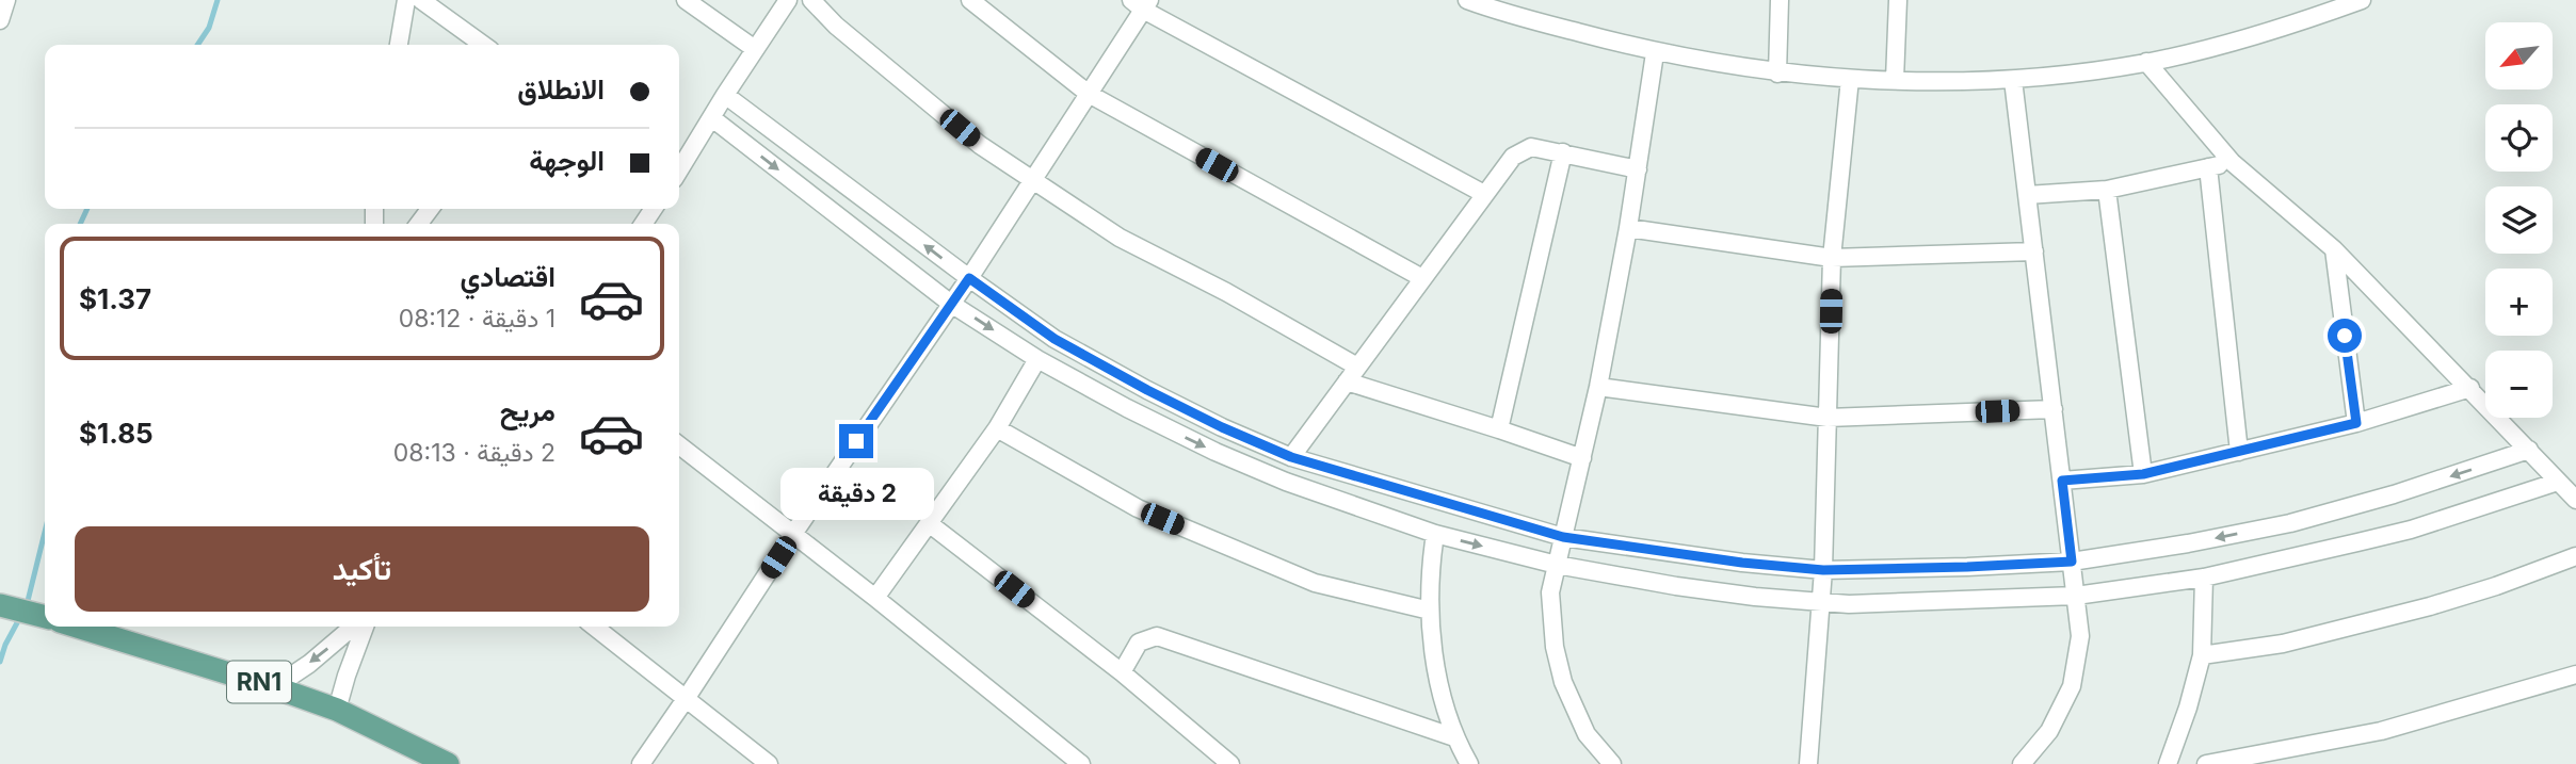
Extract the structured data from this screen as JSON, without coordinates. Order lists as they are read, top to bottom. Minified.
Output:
{"streets":{"main road":["RN1"]},"north":"bottom left","page":{"map_buttons":["+","−"],"banner":["الانطلاق","الوجهة"],"list":[{"name":"اقتصادي","note":"1 دقيقة · 08:12","value":"$1.37"},{"name":"مريح","note":"2 دقيقة · 08:13","value":"$1.85"}],"bubble":"2 دقيقة","buttons":"تأكيد"}}
